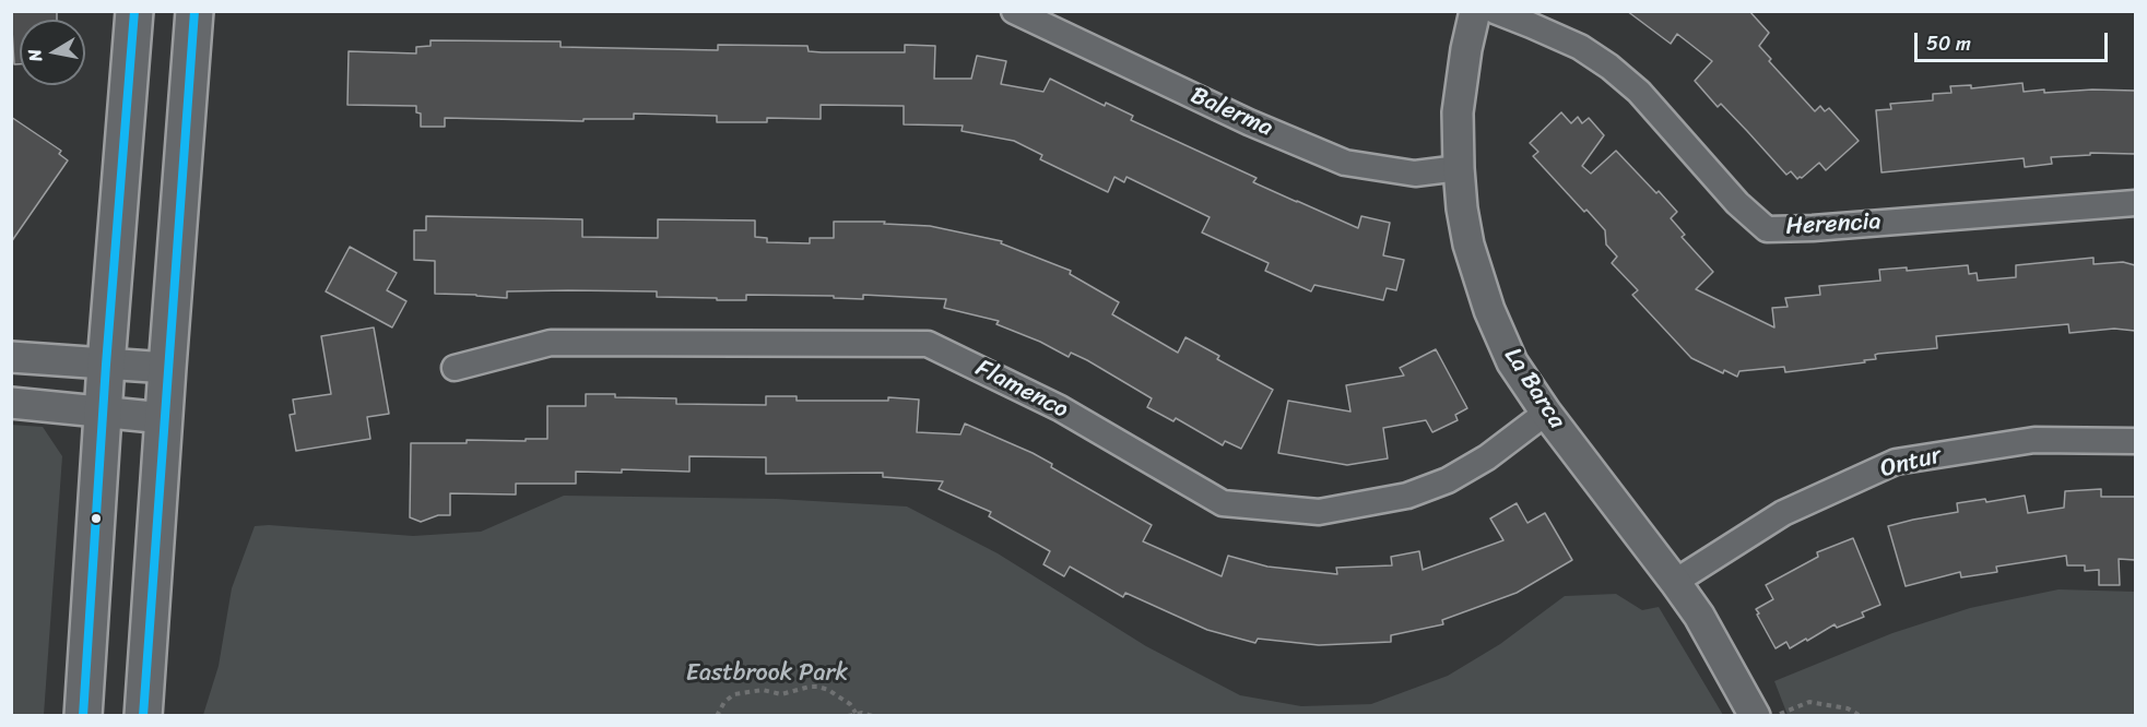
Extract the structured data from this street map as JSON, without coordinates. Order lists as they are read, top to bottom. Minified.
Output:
{"streets":{"street":["Balerma","Herencia","La Barca","Flamenco","Ontur"]},"crossings":[["Balerma","La Barca"],["La Barca","Flamenco"],["La Barca","Ontur"]],"parks":["Eastbrook Park"],"scale_bar":"50 m","north":"left"}
